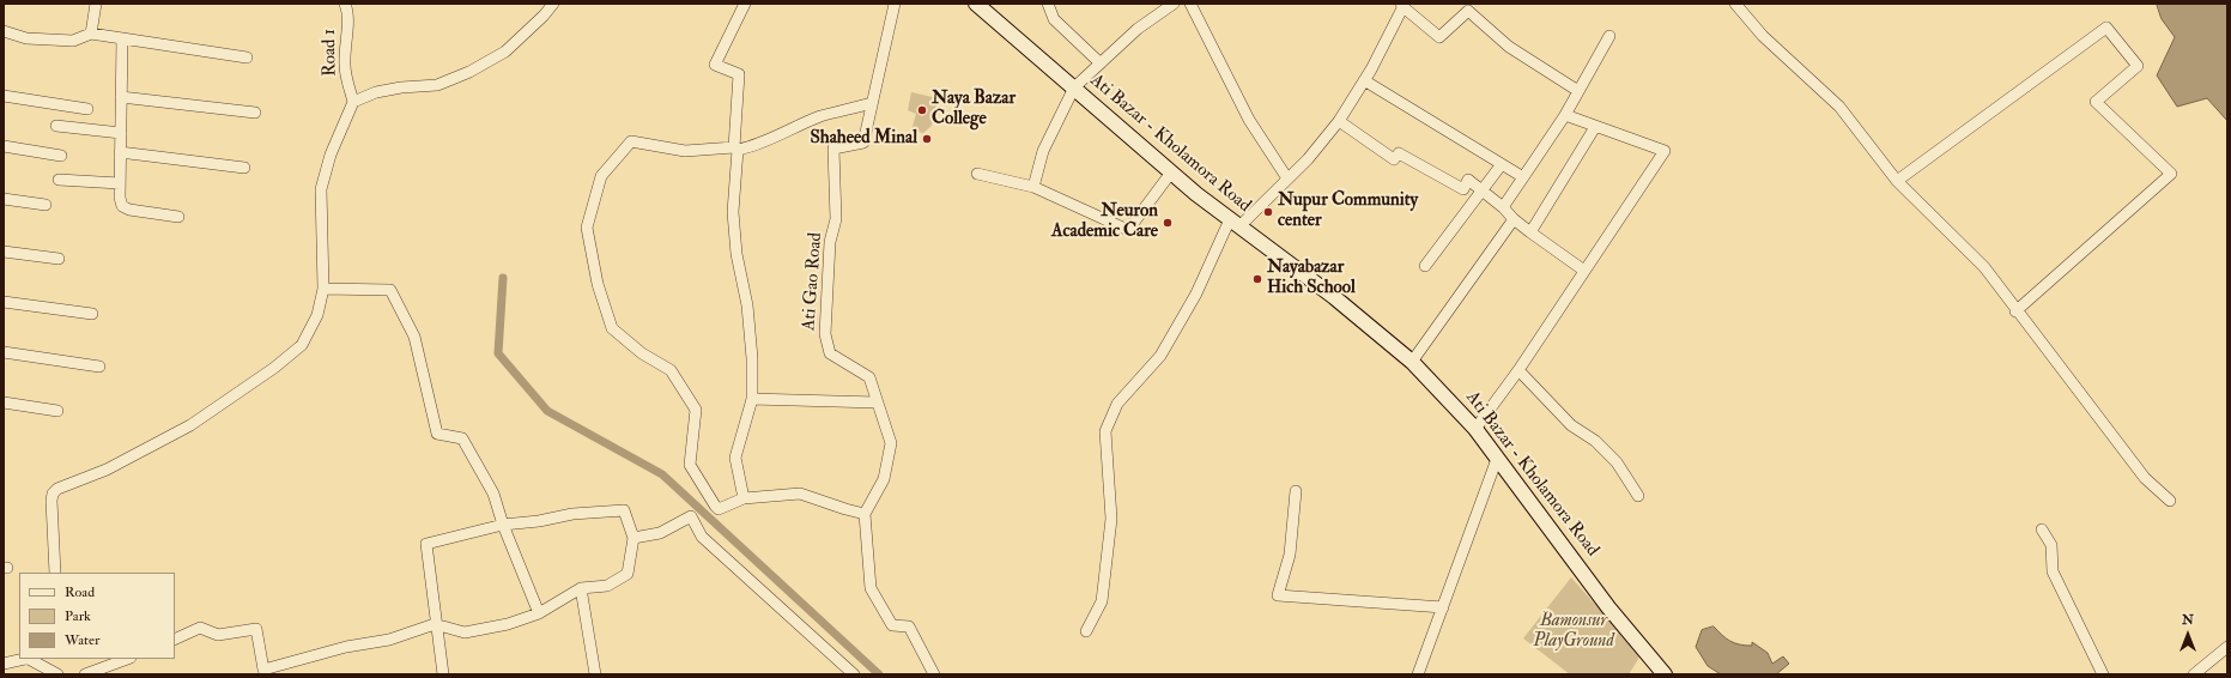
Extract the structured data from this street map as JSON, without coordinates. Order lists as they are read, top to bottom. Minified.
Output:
{"streets":{"main road":["Ati Bazar - Kholamora Road"],"street":["Road 1","Ati Gao Road"]},"parks":["Bamonsur PlayGround"],"places":["Naya Bazar College","Shaheed Minal","Nupur Community center","Neuron Academic Care","Nayabazar Hich School"],"legend":["Road","Park","Water"],"north":"top"}
